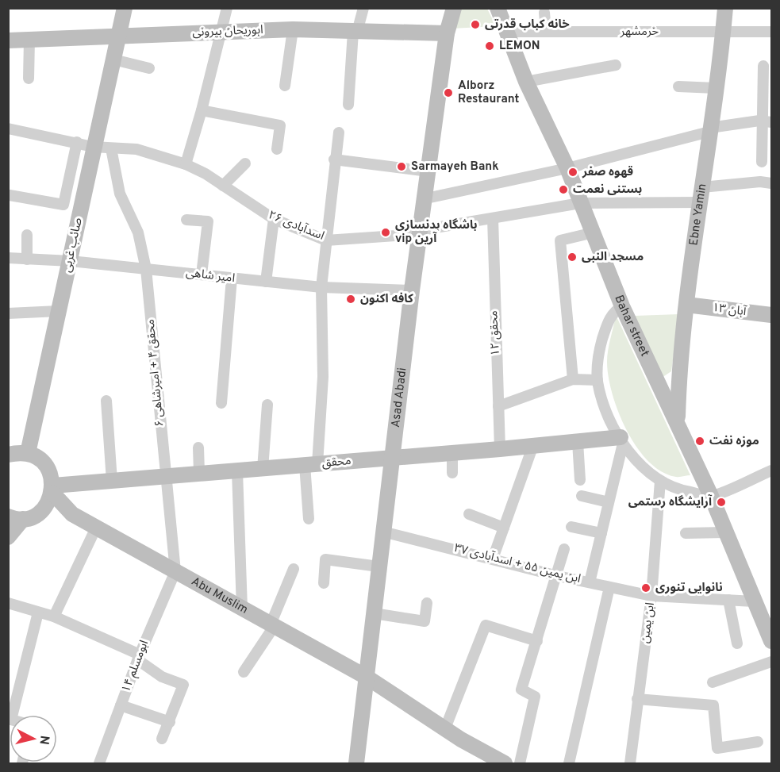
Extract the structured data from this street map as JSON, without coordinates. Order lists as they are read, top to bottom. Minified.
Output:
{"streets":{"main road":["ابوریحان بیرونی","Ebne Yamin","صائب غربی","۱۳ آبان","Bahar street","Asad Abadi","محقق","Abu Muslim"],"street":["خرمشهر","اسدآبادی ۲۶","امیر شاهی","محقق ۱۲","محقق ۴ + امیرشاهی ۶","ابن یمین ۵۵ + اسدآبادی ۳۷","ابن یمین","ابومسلم ۱۴"]},"crossings":[["ابوریحان بیرونی","صائب غربی"],["ابوریحان بیرونی","Asad Abadi"],["خرمشهر","Ebne Yamin"],["خرمشهر","Bahar street"],["Ebne Yamin","اسدآبادی ۲۶"],["Ebne Yamin","۱۳ آبان"],["Ebne Yamin","Bahar street"],["اسدآبادی ۲۶","صائب غربی"],["اسدآبادی ۲۶","Bahar street"],["اسدآبادی ۲۶","محقق ۱۲"],["اسدآبادی ۲۶","محقق ۴ + امیرشاهی ۶"],["اسدآبادی ۲۶","Asad Abadi"],["صائب غربی","امیر شاهی"],["امیر شاهی","محقق ۴ + امیرشاهی ۶"],["امیر شاهی","Asad Abadi"],["Bahar street","ابن یمین ۵۵ + اسدآبادی ۳۷"],["محقق ۱۲","محقق"],["محقق ۴ + امیرشاهی ۶","محقق"],["محقق ۴ + امیرشاهی ۶","Abu Muslim"],["محقق ۴ + امیرشاهی ۶","ابومسلم ۱۴"],["Asad Abadi","محقق"],["Asad Abadi","ابن یمین ۵۵ + اسدآبادی ۳۷"],["Asad Abadi","Abu Muslim"],["محقق","Abu Muslim"],["ابن یمین ۵۵ + اسدآبادی ۳۷","ابن یمین"],["Abu Muslim","ابومسلم ۱۴"]],"places":["خانه کباب قدرتی","LEMON","Alborz Restaurant","Sarmayeh Bank","قهوه صفر","بستنی نعمت","باشگاه بدنسازی vip آرین","مسجد النبی","کافه اکنون","موزه نفت","آرایشگاه رستمی","نانوایی تنوری"],"north":"right"}
